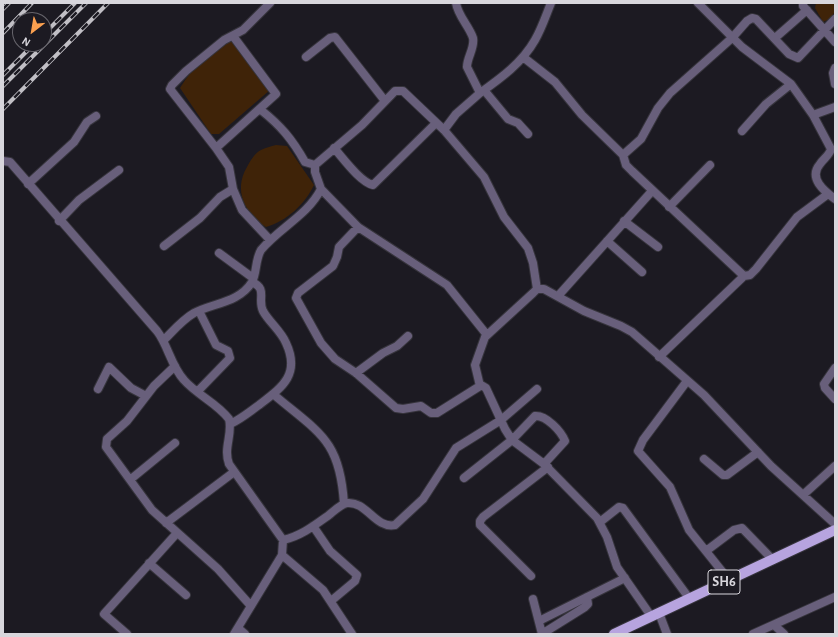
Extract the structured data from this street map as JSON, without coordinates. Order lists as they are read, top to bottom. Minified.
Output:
{"streets":{"main road":["SH6"]},"north":"bottom left"}
